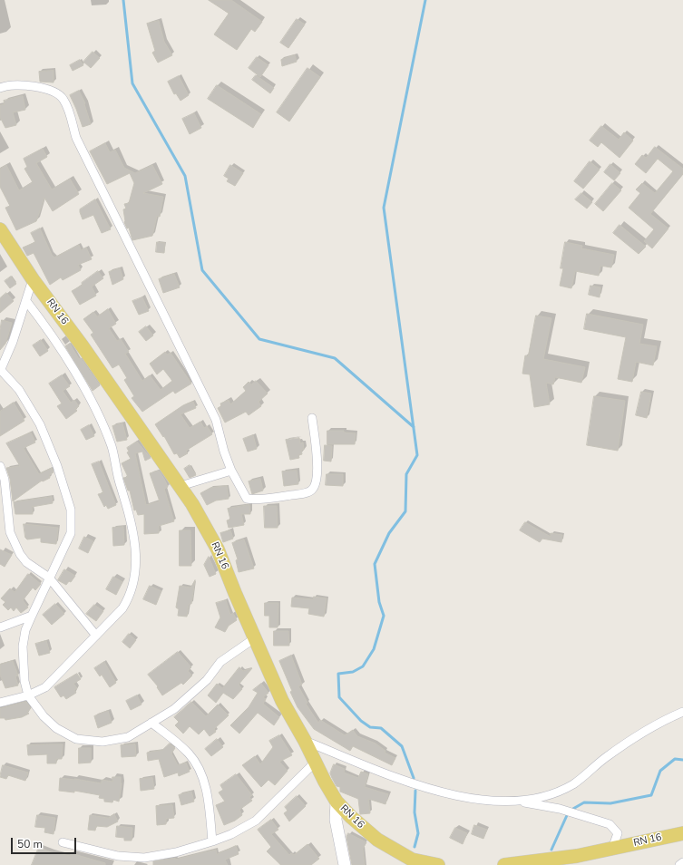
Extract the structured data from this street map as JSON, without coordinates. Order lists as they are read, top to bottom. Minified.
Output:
{"streets":{"main road":["RN 16"]},"scale_bar":"50 m"}
